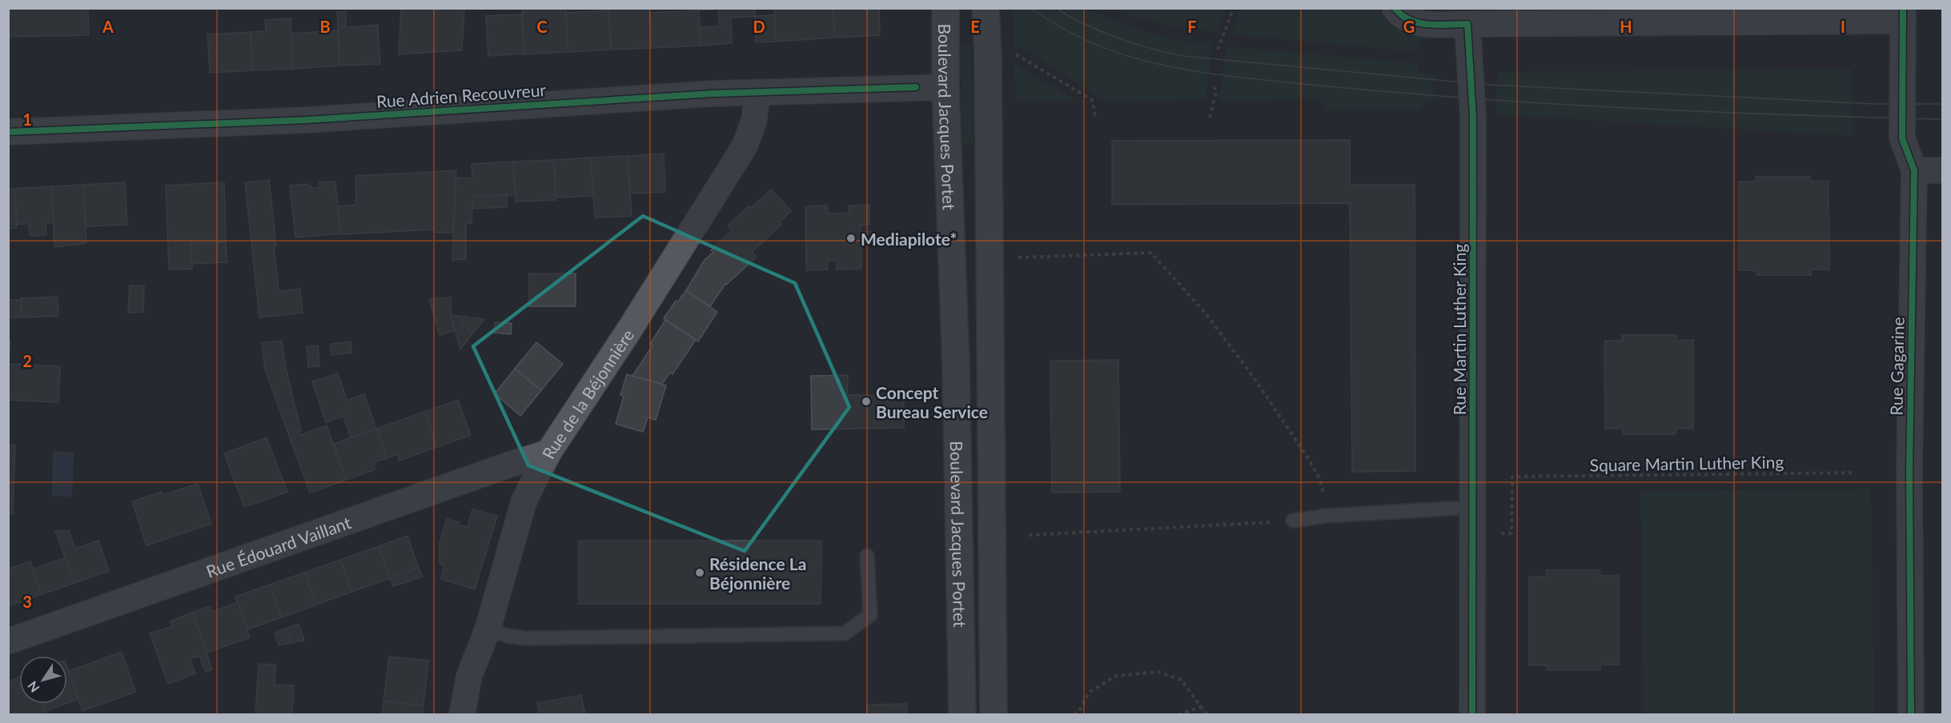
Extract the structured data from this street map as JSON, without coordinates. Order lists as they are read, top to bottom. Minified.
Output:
{"streets":{"main road":["Boulevard Jacques Portet"],"street":["Rue Adrien Recouvreur","Rue Martin Luther King","Rue Gagarine","Rue de la Béjonnière","Rue Édouard Vaillant"],"path":["Square Martin Luther King"]},"crossings":[["Rue Adrien Recouvreur","Boulevard Jacques Portet"],["Rue Adrien Recouvreur","Rue de la Béjonnière"],["Rue de la Béjonnière","Rue Édouard Vaillant"]],"places":["Mediapilote*","Concept Bureau Service","Résidence La Béjonnière"],"north":"bottom left","grid":{"columns":["A","B","C","D","E","F","G","H","I"],"rows":["1","2","3"]}}
